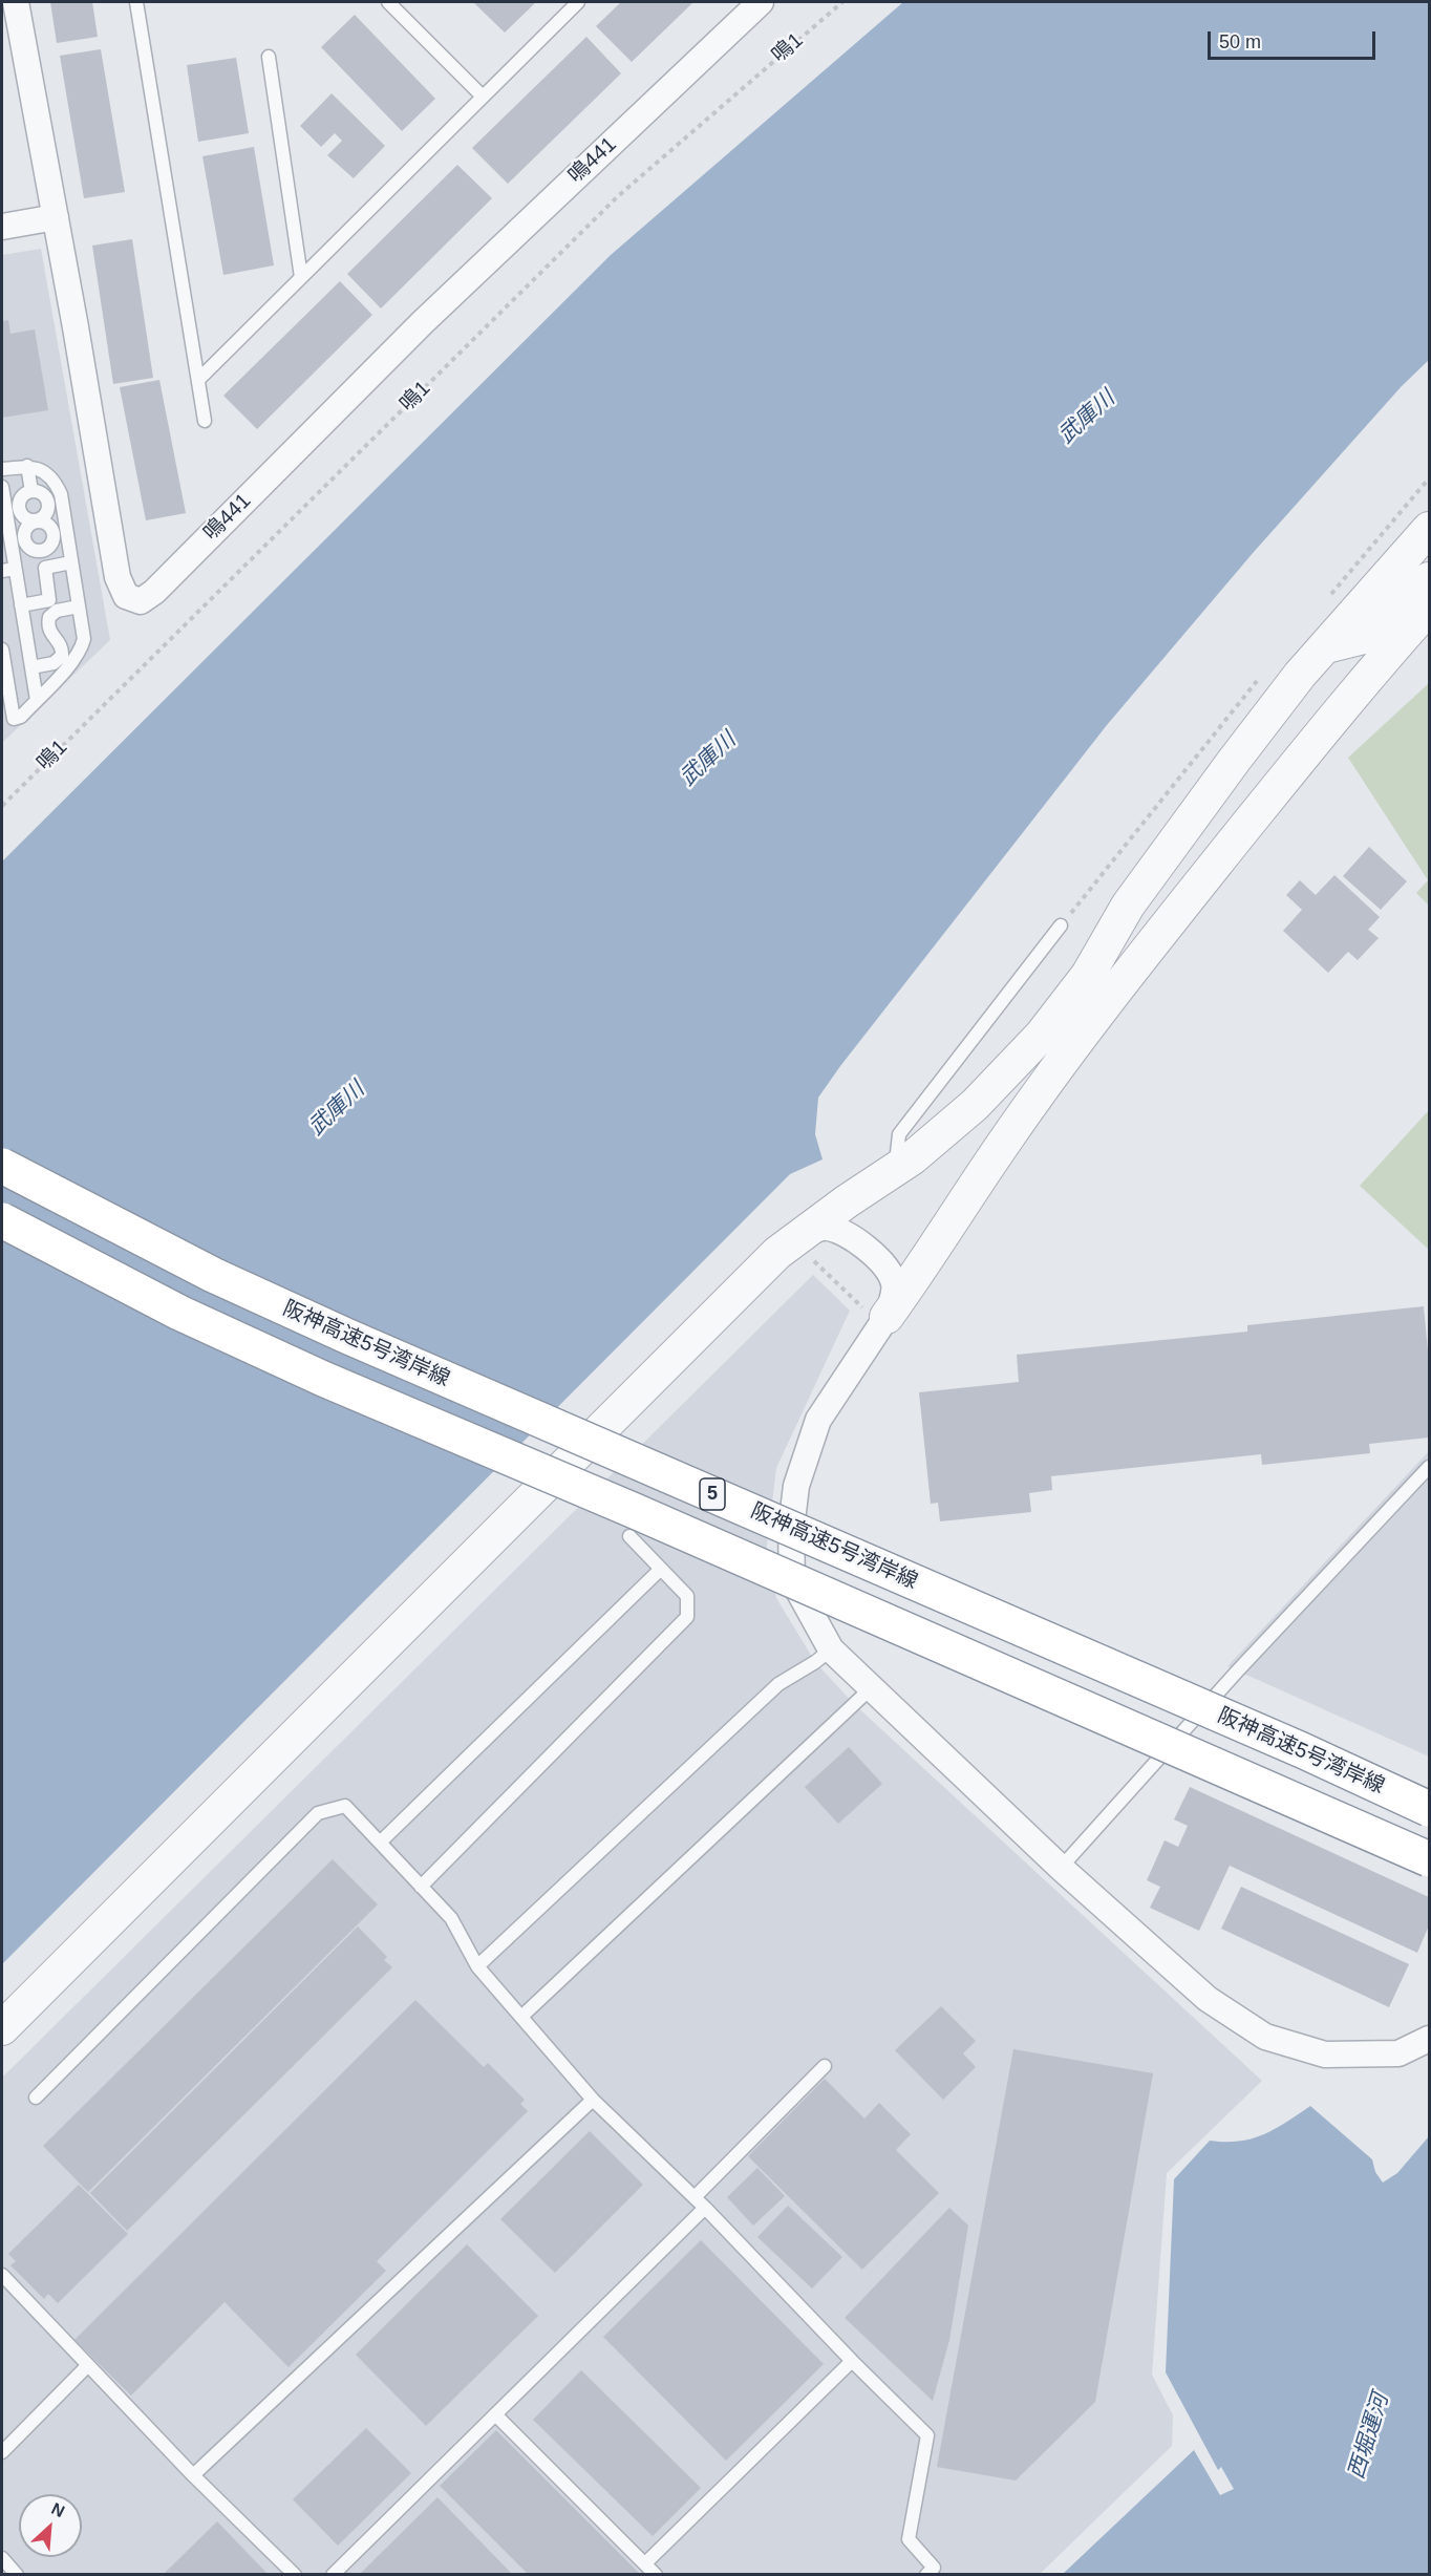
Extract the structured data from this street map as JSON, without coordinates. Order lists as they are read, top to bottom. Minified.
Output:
{"streets":{"highway":["阪神高速5号湾岸線","5"],"street":["鳴441"],"path":["鳴1"]},"water":["武庫川","西堀運河"],"scale_bar":"50 m","north":"top right"}
